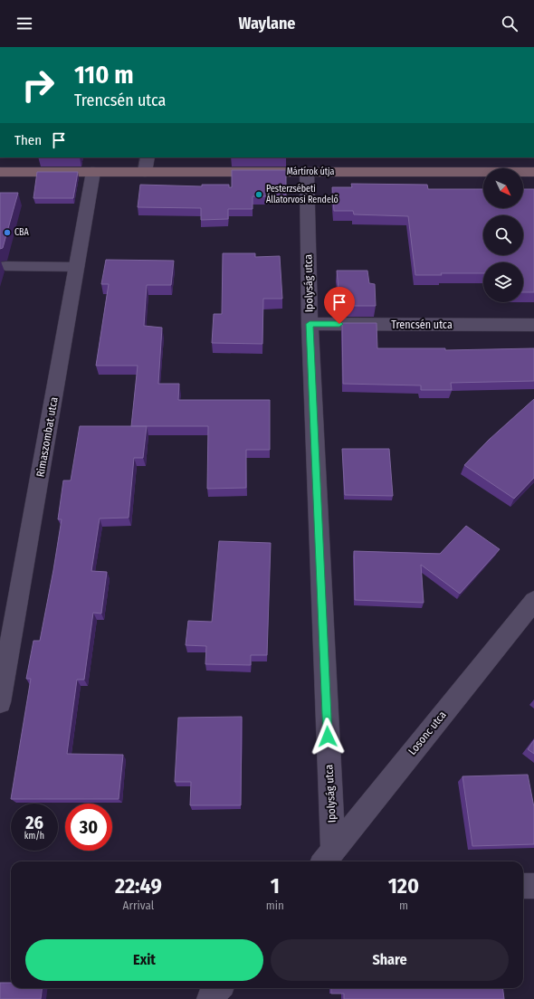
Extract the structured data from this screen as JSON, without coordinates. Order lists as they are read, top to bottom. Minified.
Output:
{"streets":{"street":["Mártírok útja","Ipolyság utca","Trencsén utca","Rimaszombat utca","Losonc utca"]},"crossings":[["Mártírok útja","Ipolyság utca"],["Mártírok útja","Rimaszombat utca"],["Ipolyság utca","Trencsén utca"],["Ipolyság utca","Losonc utca"]],"places":["Pesterzsébeti Állatorvosi Rendelő","CBA"],"north":"bottom right","page":{"header":"Waylane","turn":["110 m","Trencsén utca"],"then":"Then","speed":"26 km/h","limit":"30","eta":["22:49","Arrival","1","min","120","m"],"buttons":["Exit","Share"]}}
